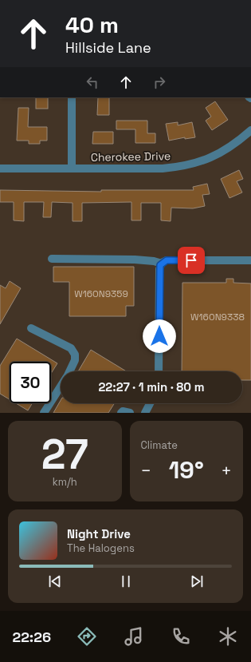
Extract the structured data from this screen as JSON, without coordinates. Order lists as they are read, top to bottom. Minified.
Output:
{"streets":{"street":["Cherokee Drive"]},"house_numbers":["W160N9359","W160N9338"],"page":{"turn":["40 m","Hillside Lane"],"limit":"30","trip":"22:27 · 1 min · 80 m","tile":[["27","km/h"],"Climate"],"heat":["−","19°","+"],"song":["Night Drive","The Halogens"],"tabs":"22:26"}}
